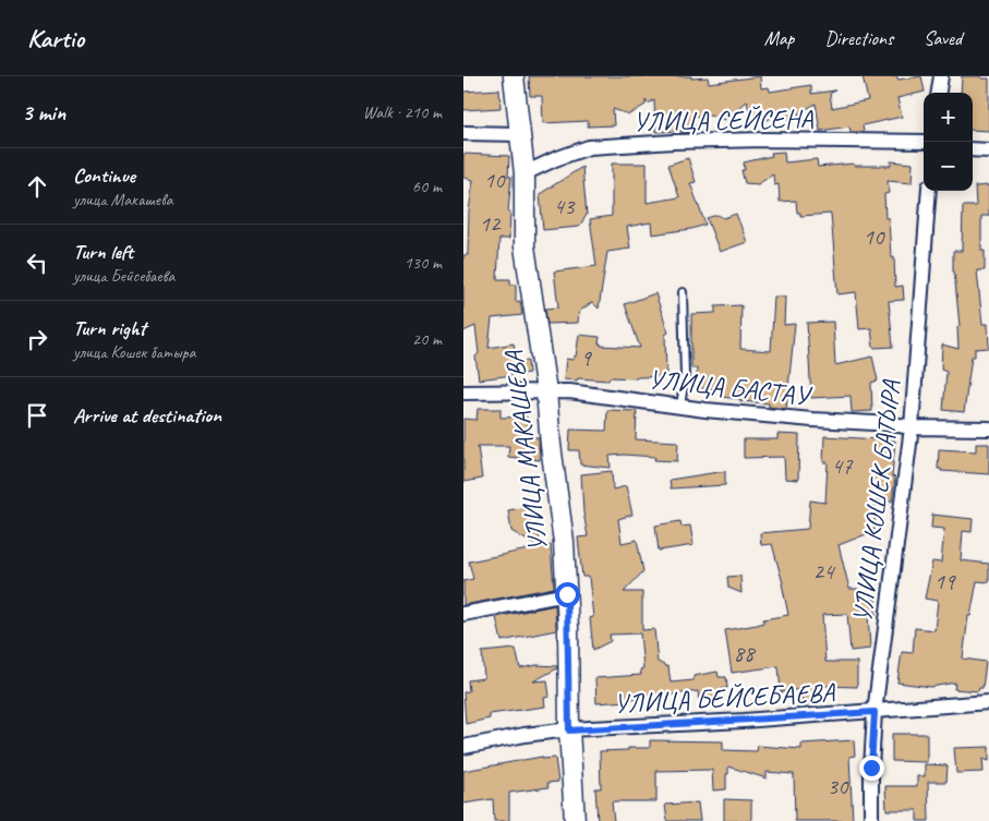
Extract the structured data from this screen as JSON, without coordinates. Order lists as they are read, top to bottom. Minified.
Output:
{"streets":{"street":["УЛИЦА СЕЙСЕНА","УЛИЦА БАСТАУ","УЛИЦА МАКАШЕВА","УЛИЦА КОШЕК БАТЫРА","УЛИЦА БЕЙСЕБАЕВА"]},"crossings":[["УЛИЦА СЕЙСЕНА","УЛИЦА МАКАШЕВА"],["УЛИЦА БАСТАУ","УЛИЦА МАКАШЕВА"],["УЛИЦА БАСТАУ","УЛИЦА КОШЕК БАТЫРА"],["УЛИЦА МАКАШЕВА","УЛИЦА БЕЙСЕБАЕВА"],["УЛИЦА КОШЕК БАТЫРА","УЛИЦА БЕЙСЕБАЕВА"]],"house_numbers":["10","43","12","10","9","47","24","19","88","30"],"page":{"header":"Kartio","nav":["Map","Directions","Saved"],"heading":["3 min","Walk · 210 m"],"map_buttons":["+","−"],"list":[["Continue","улица Макашева","60 m"],["Turn left","улица Бейсебаева","130 m"],["Turn right","улица Кошек батыра","20 m"],"Arrive at destination"]}}
